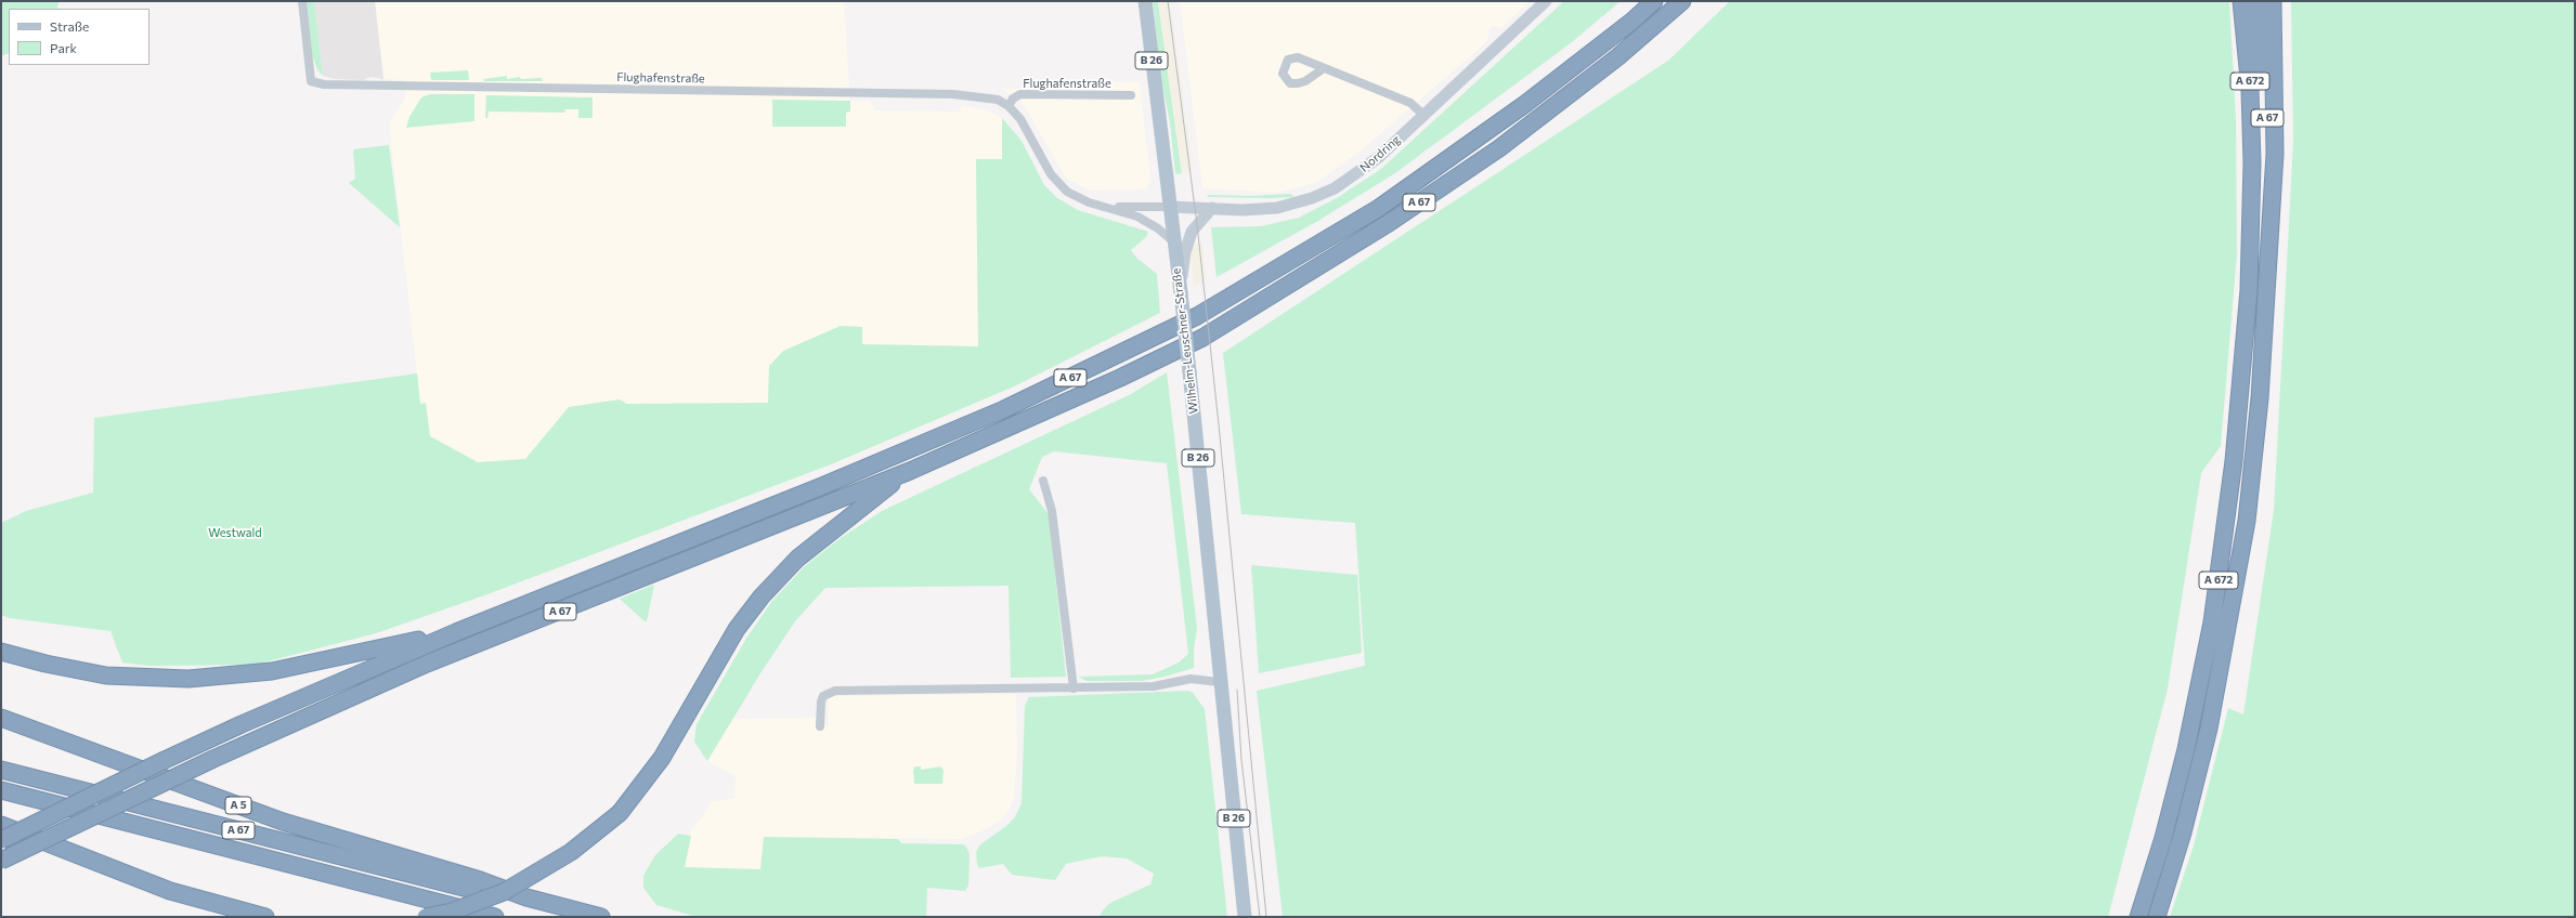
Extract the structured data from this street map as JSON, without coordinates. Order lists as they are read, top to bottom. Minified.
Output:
{"streets":{"highway":["A 672","A 67","A 5"],"main road":["B 26","Nordring","Wilhelm-Leuschner-Straße"],"street":["Flughafenstraße"]},"crossings":[["Flughafenstraße","Nordring"],["Flughafenstraße","Wilhelm-Leuschner-Straße"],["A 672","A 67"],["A 67","A 5"],["Nordring","Wilhelm-Leuschner-Straße"]],"parks":["Westwald"],"legend":["Straße","Park"]}
